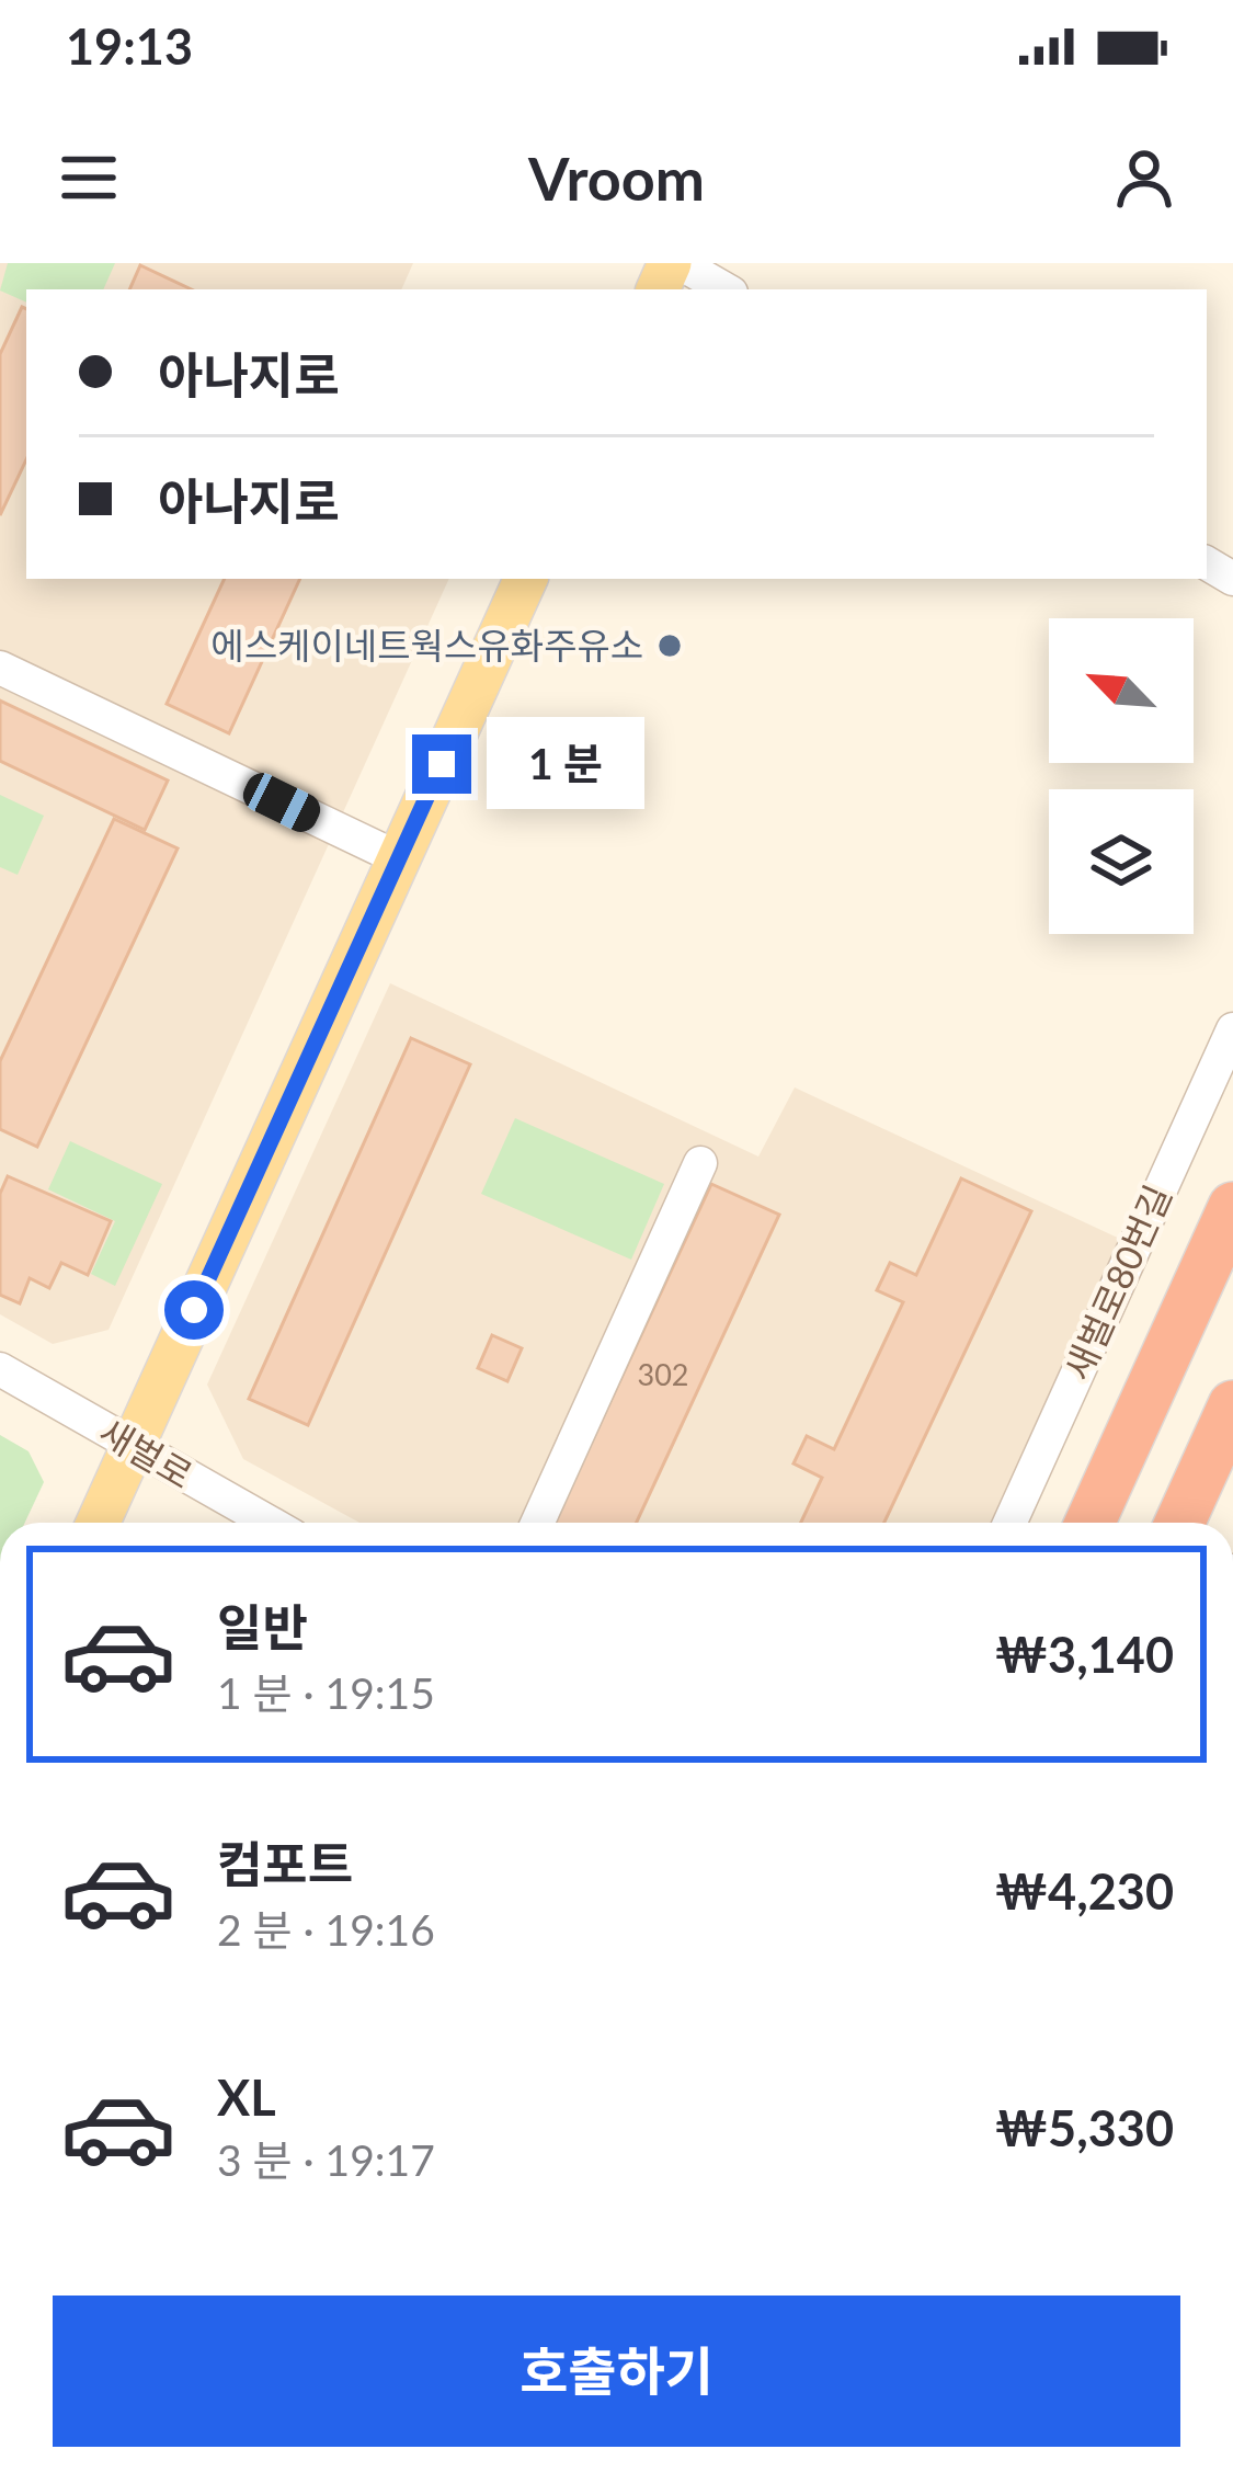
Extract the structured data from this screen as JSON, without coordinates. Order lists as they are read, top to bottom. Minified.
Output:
{"streets":{"street":["새벌로80번길","새벌로"]},"places":["에스케이네트웍스유화주유소"],"house_numbers":["302"],"north":"top left","page":{"status":"19:13","header":"Vroom","banner":["아나지로","아나지로"],"bubble":"1 분","list":[{"name":"일반","note":"1 분 · 19:15","value":"₩3,140"},{"name":"컴포트","note":"2 분 · 19:16","value":"₩4,230"},{"name":"XL","note":"3 분 · 19:17","value":"₩5,330"}],"buttons":"호출하기"}}
